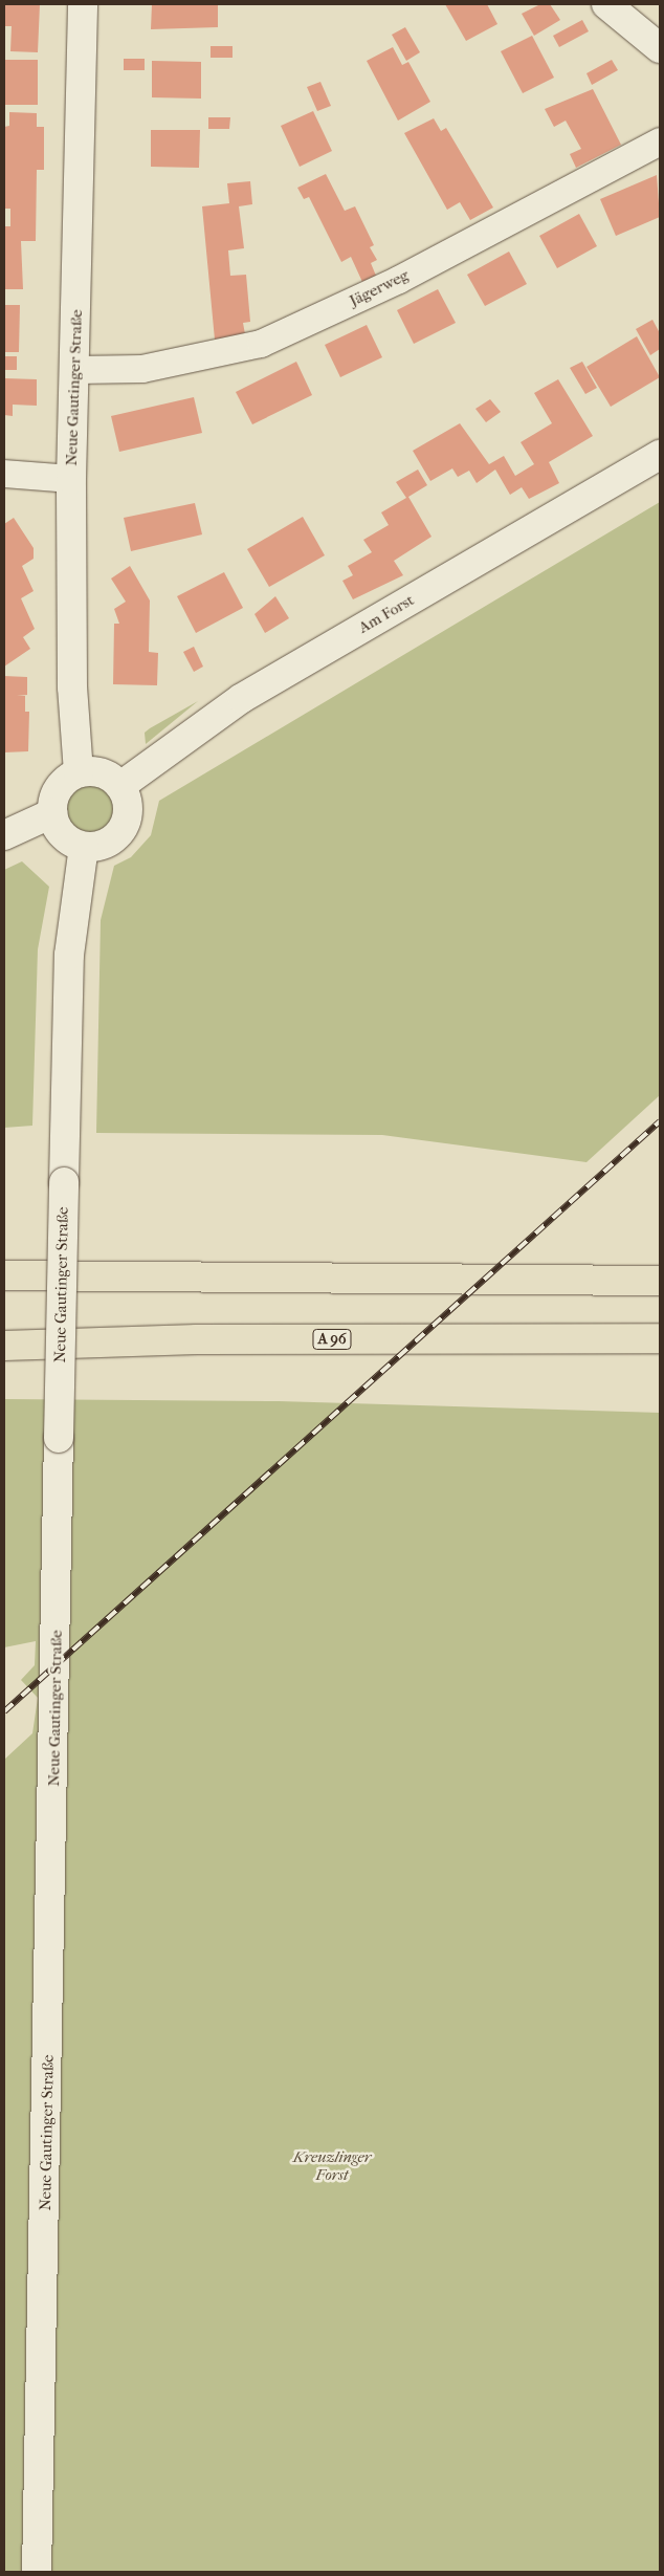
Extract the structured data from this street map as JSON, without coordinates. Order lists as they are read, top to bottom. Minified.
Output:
{"streets":{"highway":["A 96"],"street":["Jägerweg","Neue Gautinger Straße","Am Forst"]},"crossings":[["Jägerweg","Neue Gautinger Straße"],["Neue Gautinger Straße","Am Forst"]],"parks":["Kreuzlinger Forst"]}
